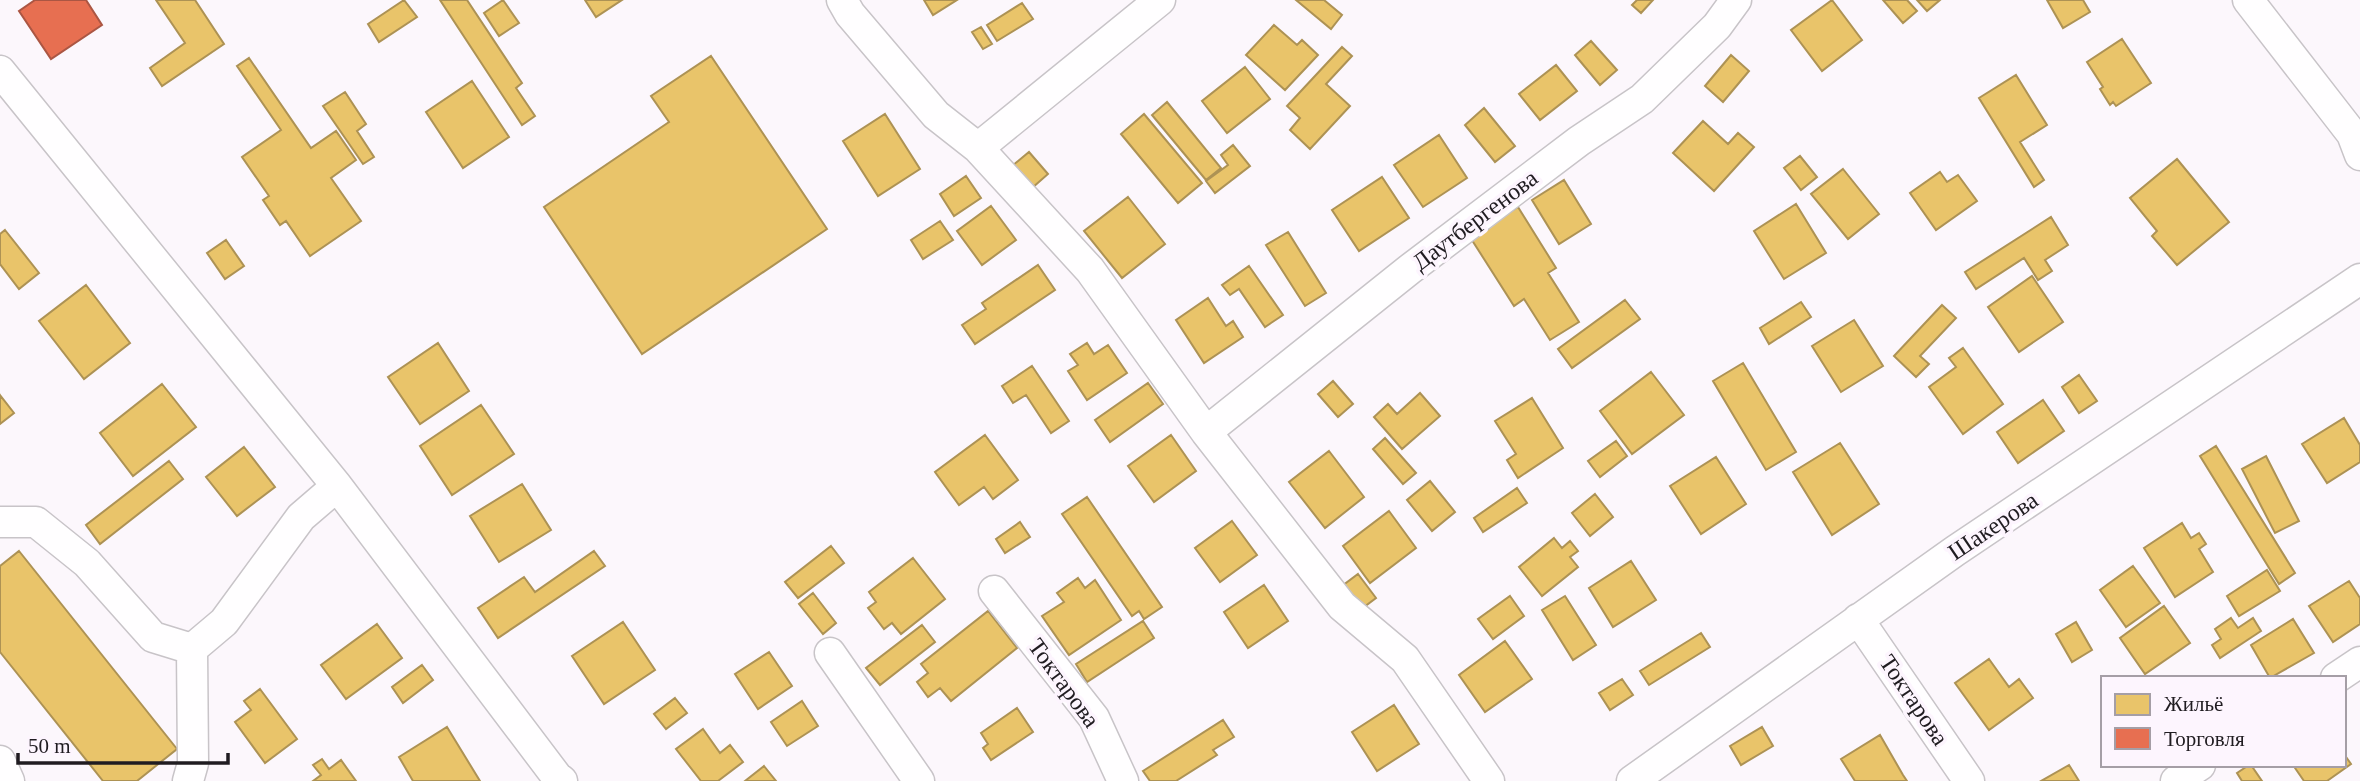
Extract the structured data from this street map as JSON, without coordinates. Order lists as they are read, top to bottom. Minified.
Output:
{"streets":{"street":["Даутбергенова","Шакерова","Токтарова"]},"crossings":[["Шакерова","Токтарова"]],"legend":["Жильё","Торговля"],"scale_bar":"50 m"}
